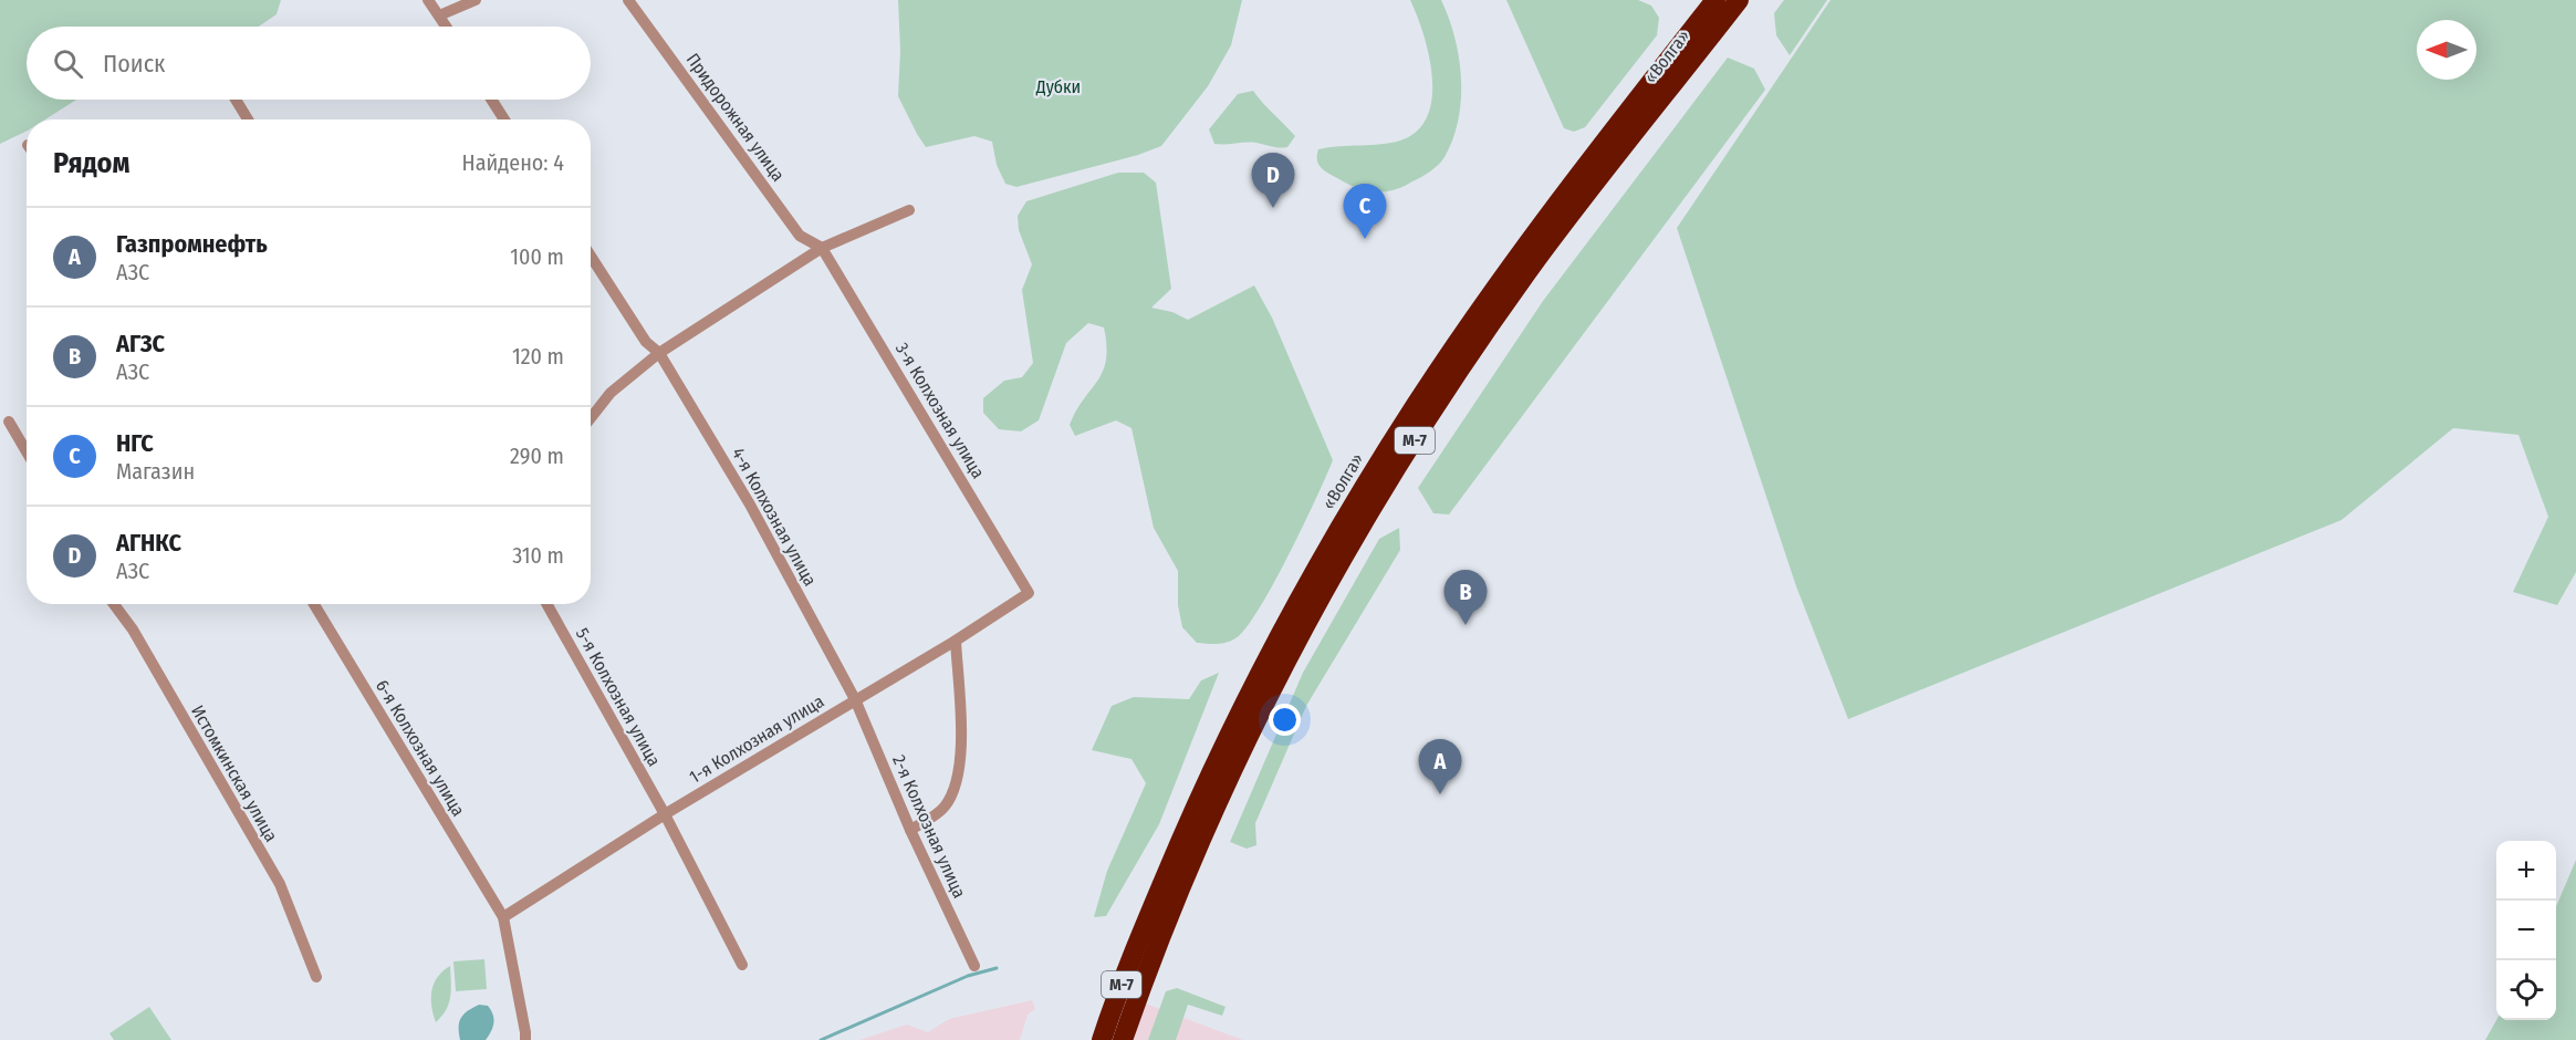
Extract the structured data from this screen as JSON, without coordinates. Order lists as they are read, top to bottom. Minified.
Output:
{"streets":{"highway":["«Волга»","М-7"],"street":["Придорожная улица","3-я Колхозная улица","4-я Колхозная улица","5-я Колхозная улица","1-я Колхозная улица","6-я Колхозная улица","Истомкинская улица","2-я Колхозная улица"]},"crossings":[["Придорожная улица","3-я Колхозная улица"],["3-я Колхозная улица","1-я Колхозная улица"],["4-я Колхозная улица","1-я Колхозная улица"],["4-я Колхозная улица","2-я Колхозная улица"],["5-я Колхозная улица","1-я Колхозная улица"],["1-я Колхозная улица","6-я Колхозная улица"],["1-я Колхозная улица","2-я Колхозная улица"]],"parks":["Дубки"],"north":"left","page":{"search":"Поиск","heading":["Рядом","Найдено: 4"],"pins":["D","C","B","A"],"list":[{"mark":"A","name":"Газпромнефть","note":"АЗС","value":"100 m"},{"mark":"B","name":"АГЗС","note":"АЗС","value":"120 m"},{"mark":"C","name":"НГС","note":"Магазин","value":"290 m"},{"mark":"D","name":"АГНКС","note":"АЗС","value":"310 m"}],"map_buttons":["+","−"]}}
